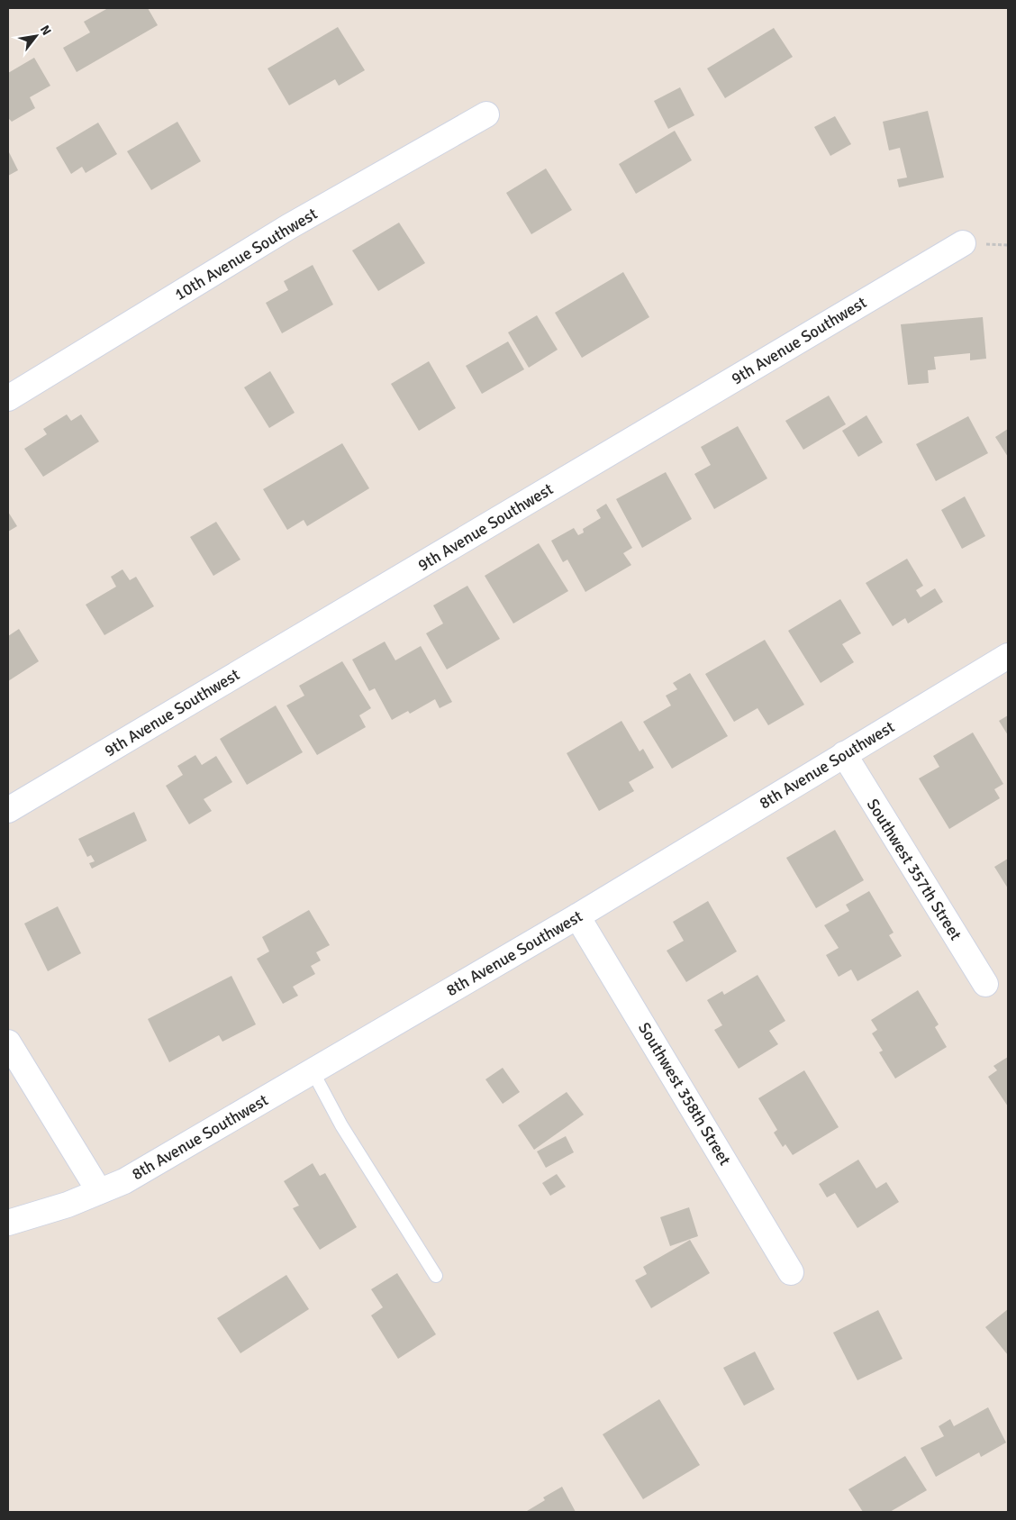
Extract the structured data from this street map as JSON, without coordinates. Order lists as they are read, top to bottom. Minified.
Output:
{"streets":{"street":["10th Avenue Southwest","9th Avenue Southwest","8th Avenue Southwest","Southwest 357th Street","Southwest 358th Street"]},"crossings":[["8th Avenue Southwest","Southwest 357th Street"],["8th Avenue Southwest","Southwest 358th Street"]],"north":"top right"}
